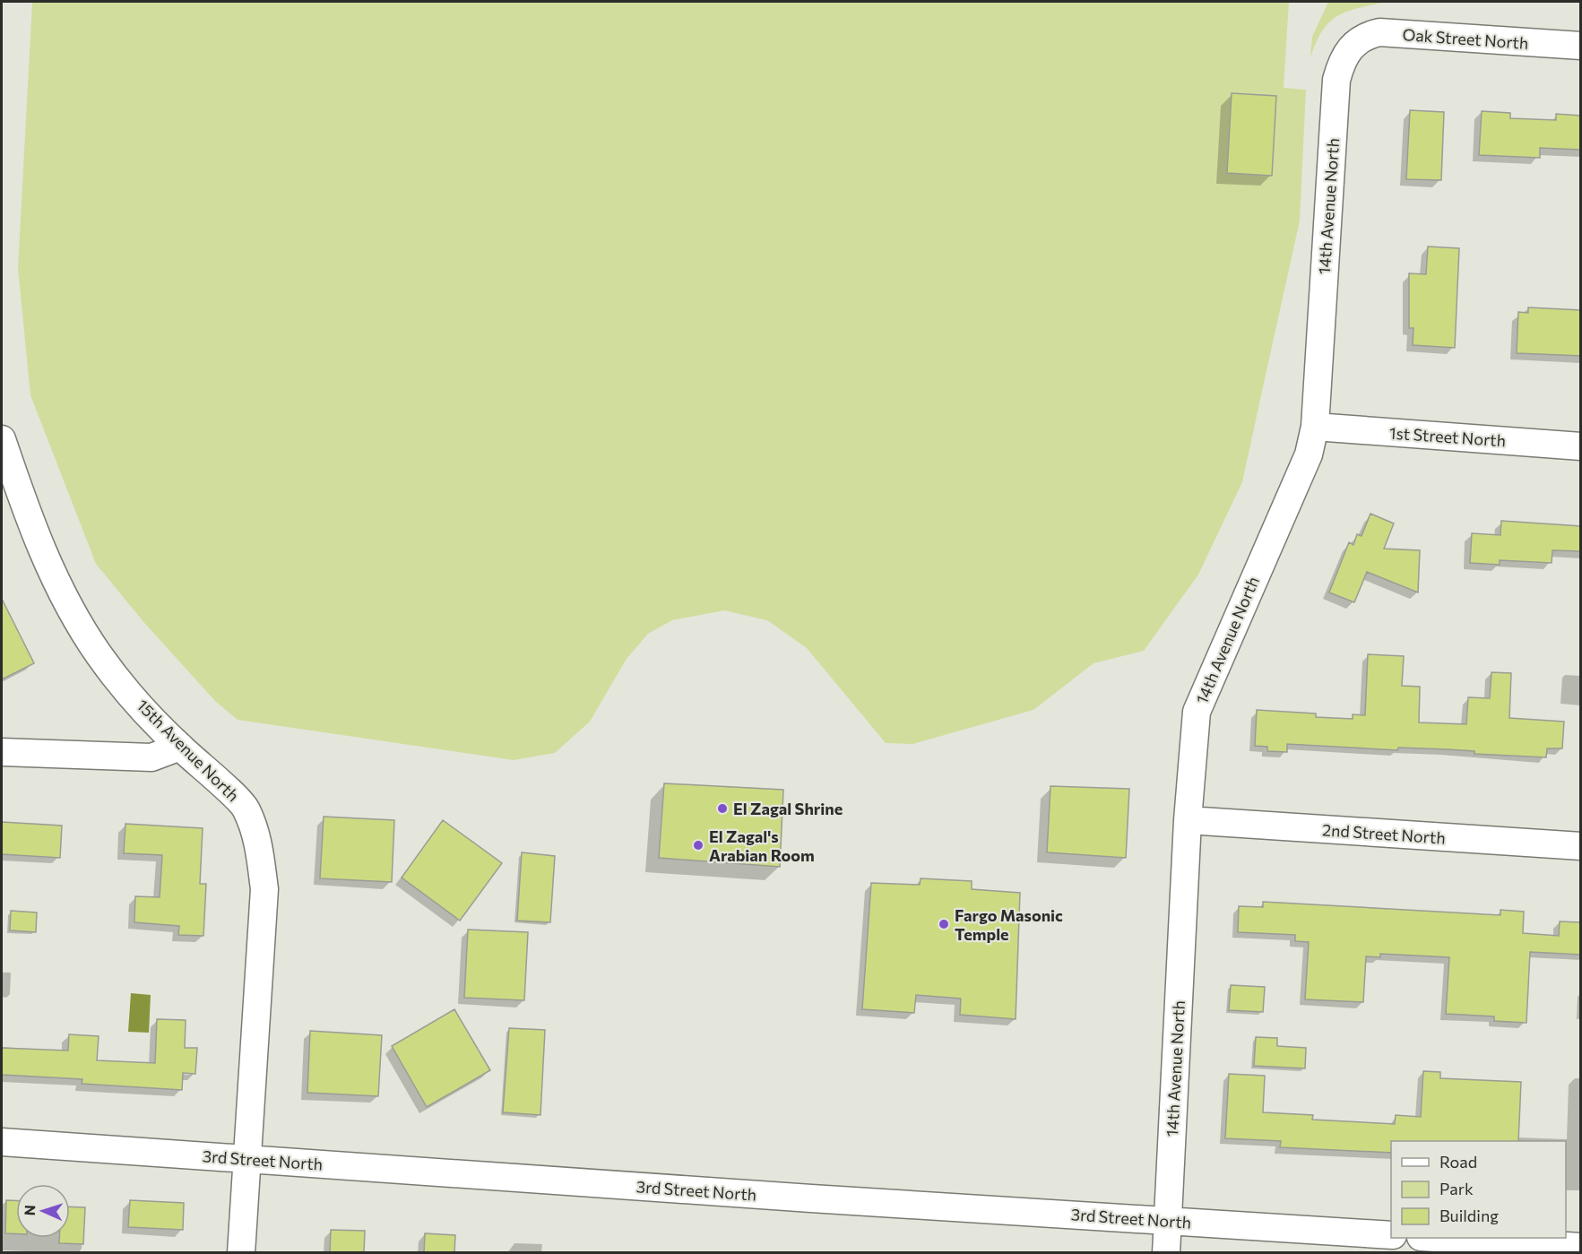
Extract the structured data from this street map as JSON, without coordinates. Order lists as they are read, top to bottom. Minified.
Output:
{"streets":{"street":["Oak Street North","14th Avenue North","1st Street North","15th Avenue North","2nd Street North","3rd Street North"]},"crossings":[["Oak Street North","14th Avenue North"],["14th Avenue North","1st Street North"],["14th Avenue North","2nd Street North"],["14th Avenue North","3rd Street North"],["15th Avenue North","3rd Street North"]],"places":["El Zagal Shrine","El Zagal's Arabian Room","Fargo Masonic Temple"],"legend":["Road","Park","Building"],"north":"left"}
